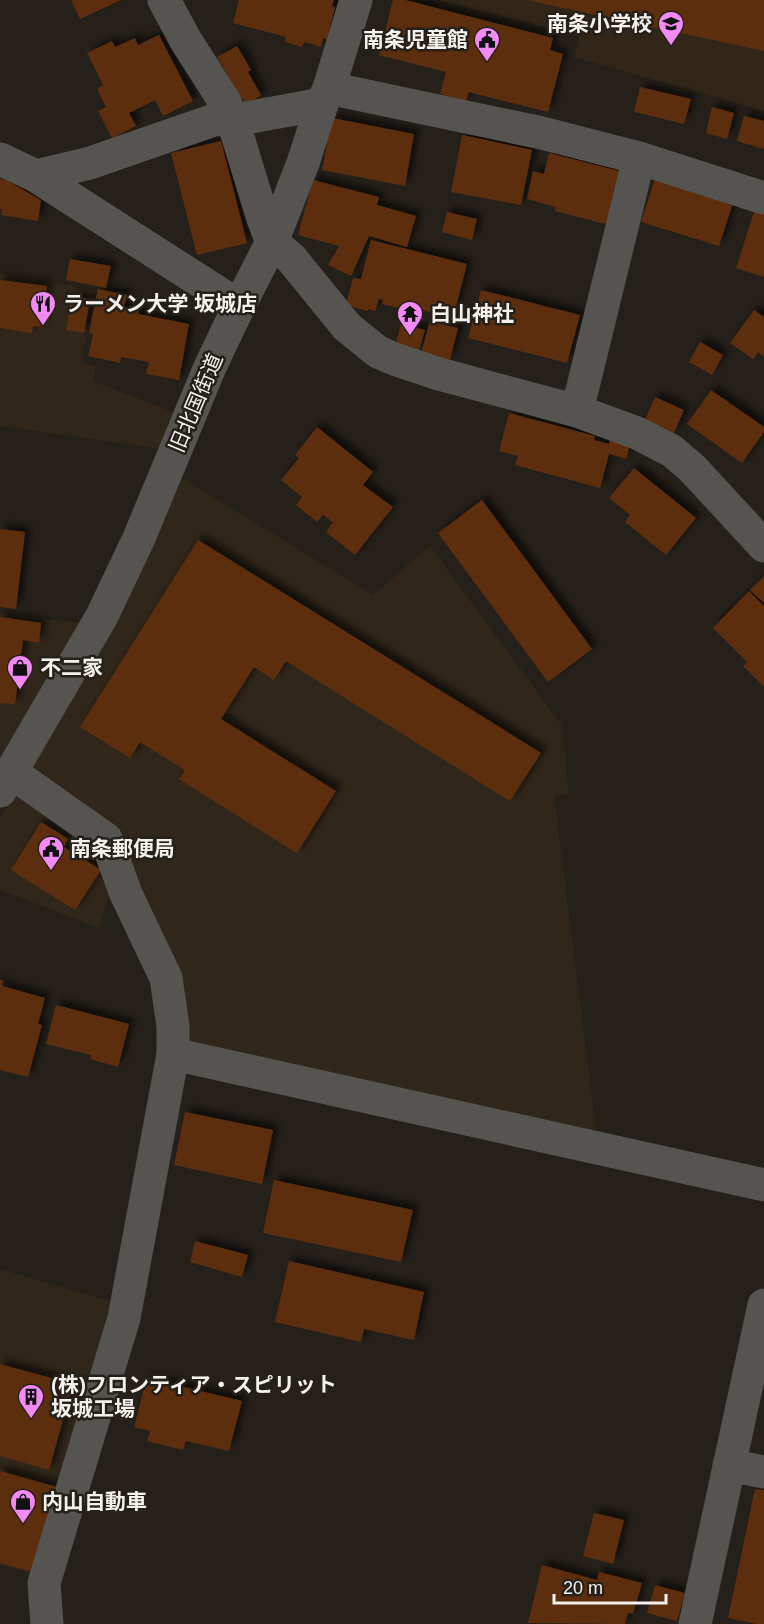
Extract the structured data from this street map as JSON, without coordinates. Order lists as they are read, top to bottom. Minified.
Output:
{"streets":{"street":["旧北国街道"]},"places":{"school or university":["南条小学校"],"public building":["南条児童館","南条郵便局"],"restaurant":["ラーメン大学 坂城店"],"temple":["白山神社"],"shop":["不二家","内山自動車"],"building":["(株)フロンティア・スピリット 坂城工場"]},"scale_bar":"20 m"}
